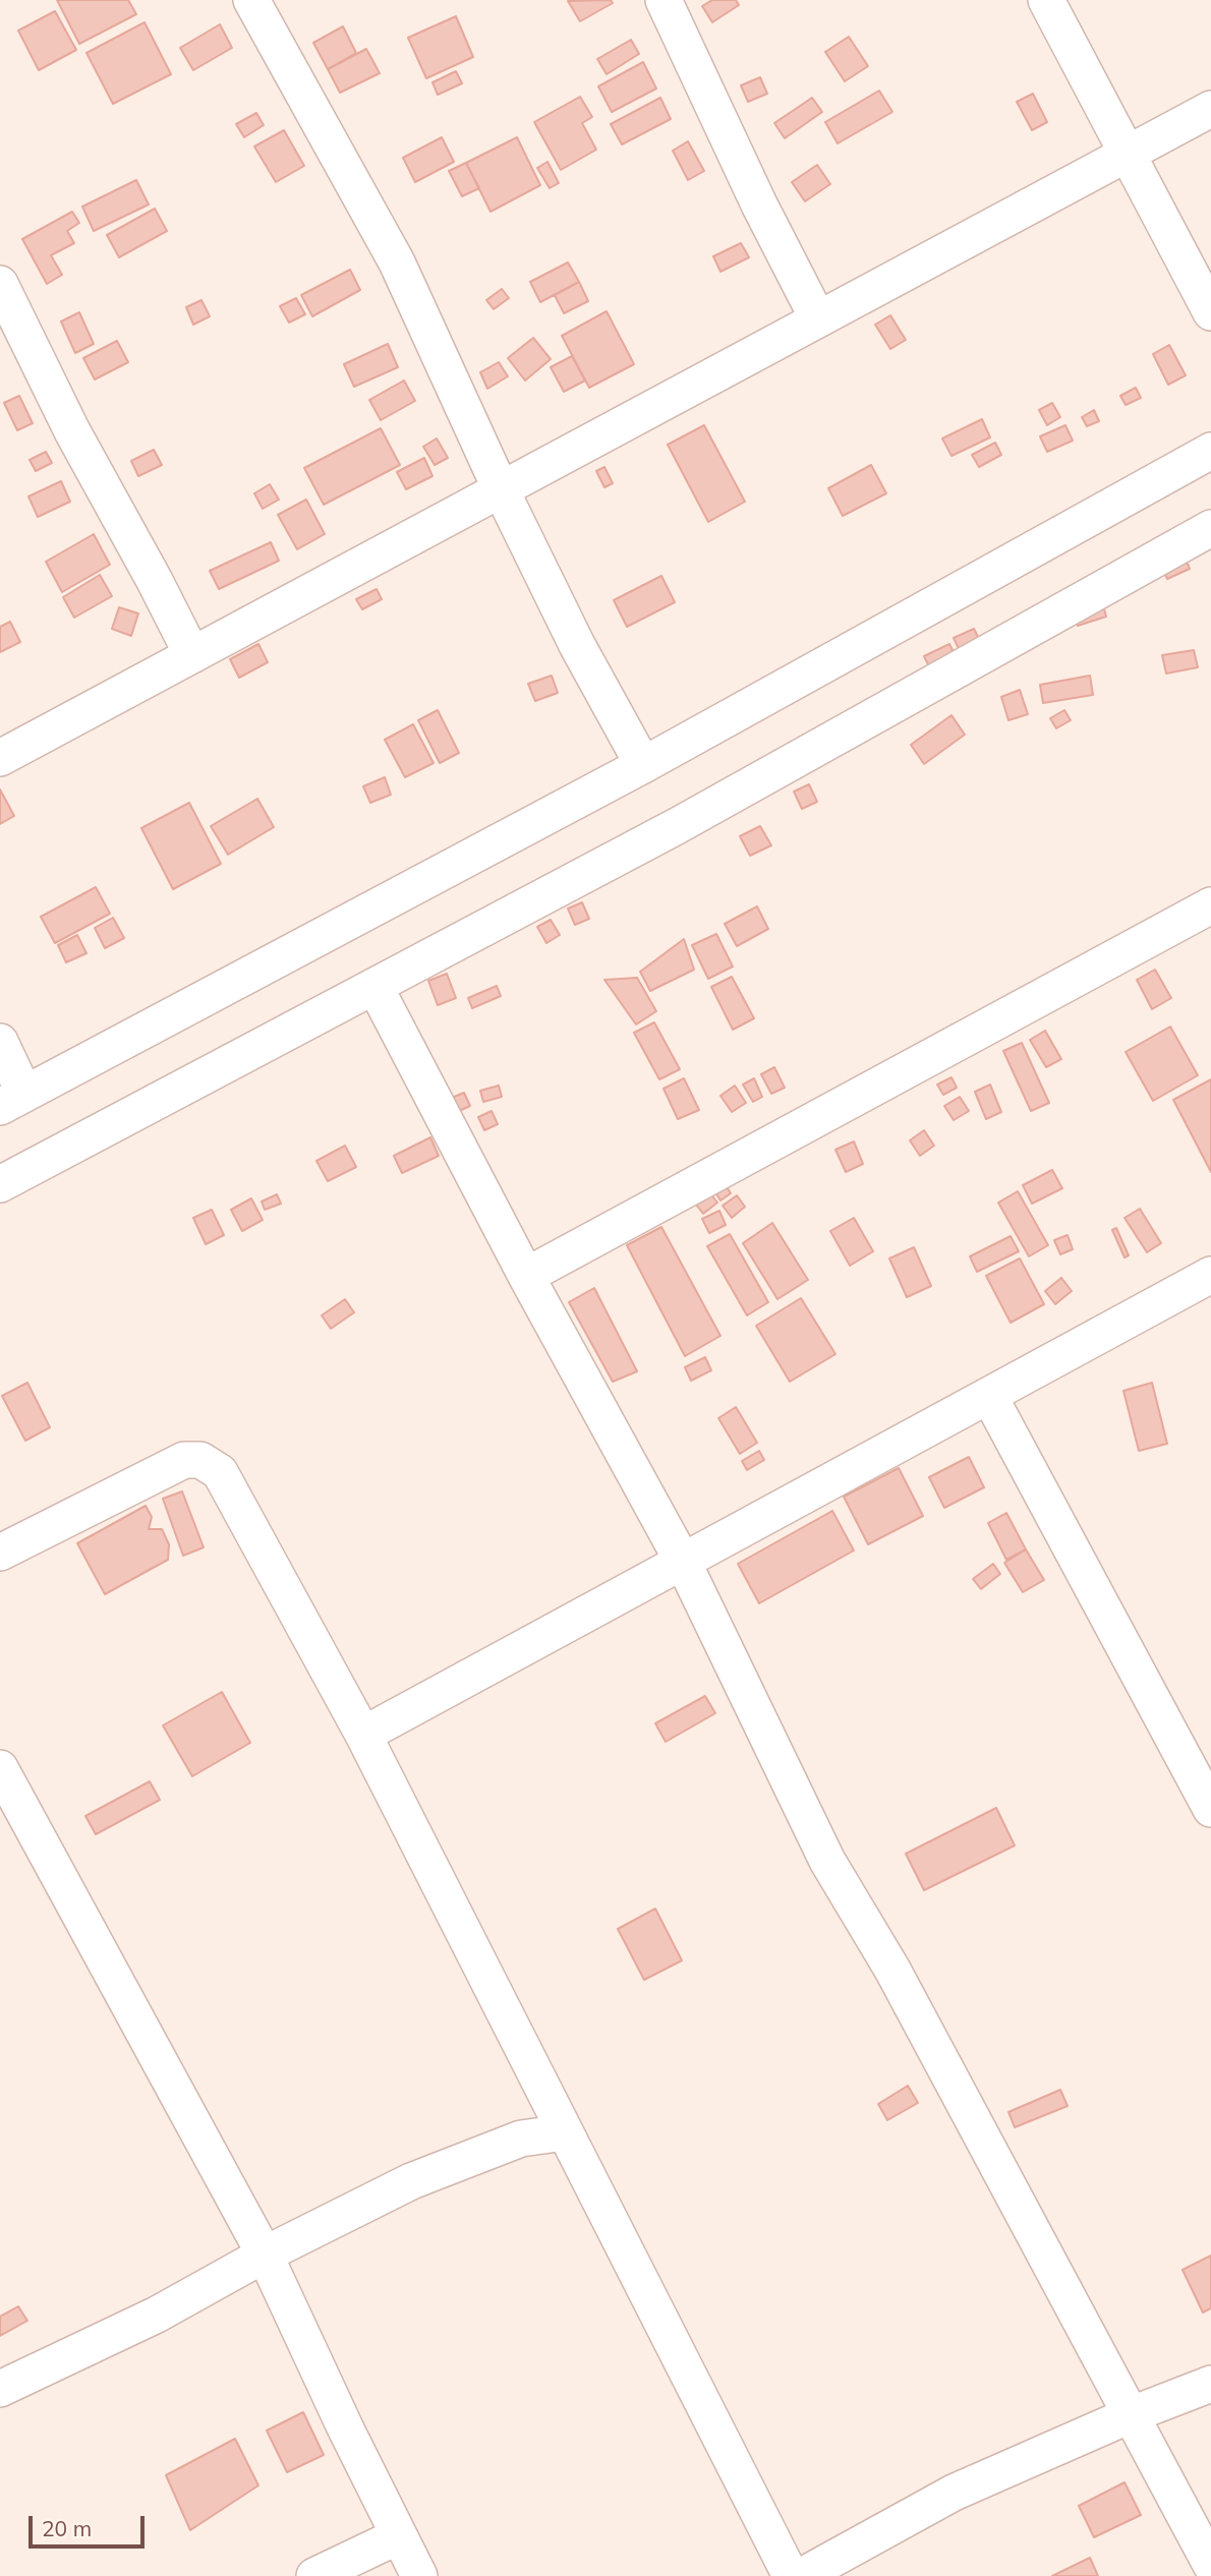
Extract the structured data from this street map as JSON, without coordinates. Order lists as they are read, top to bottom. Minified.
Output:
{"scale_bar":"20 m"}
